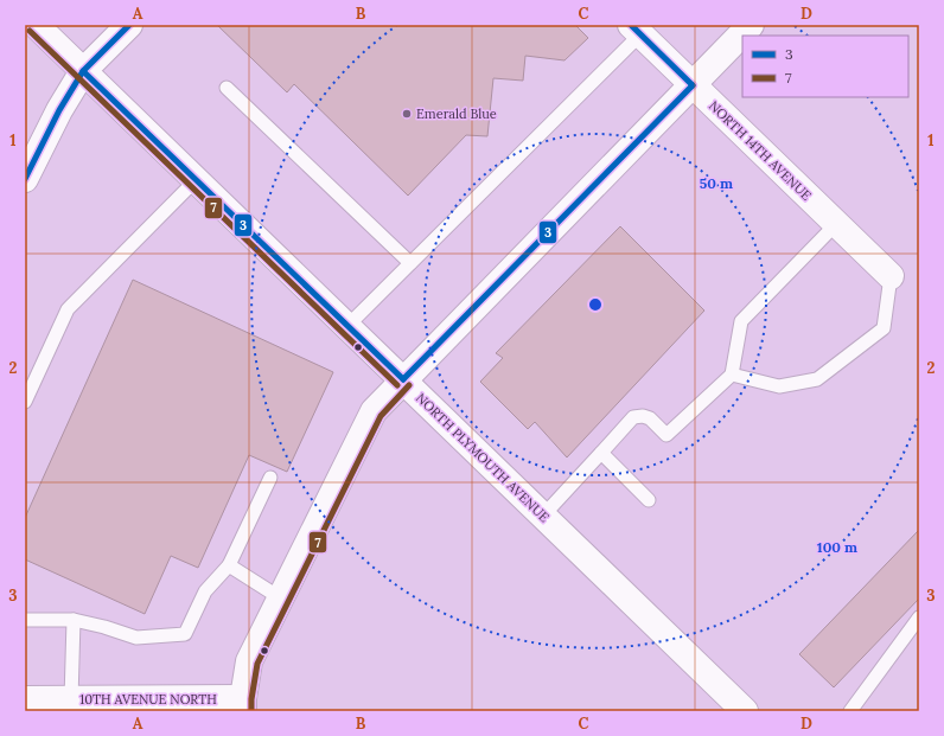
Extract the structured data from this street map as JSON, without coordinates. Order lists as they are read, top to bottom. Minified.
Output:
{"streets":{"street":["NORTH 14TH AVENUE","NORTH PLYMOUTH AVENUE","10TH AVENUE NORTH"]},"places":["Emerald Blue"],"lines":["transit line 3","transit line 7"],"legend":["3","7"],"grid":{"columns":["A","B","C","D"],"rows":["1","2","3"]},"rings":["50 m","100 m"]}
